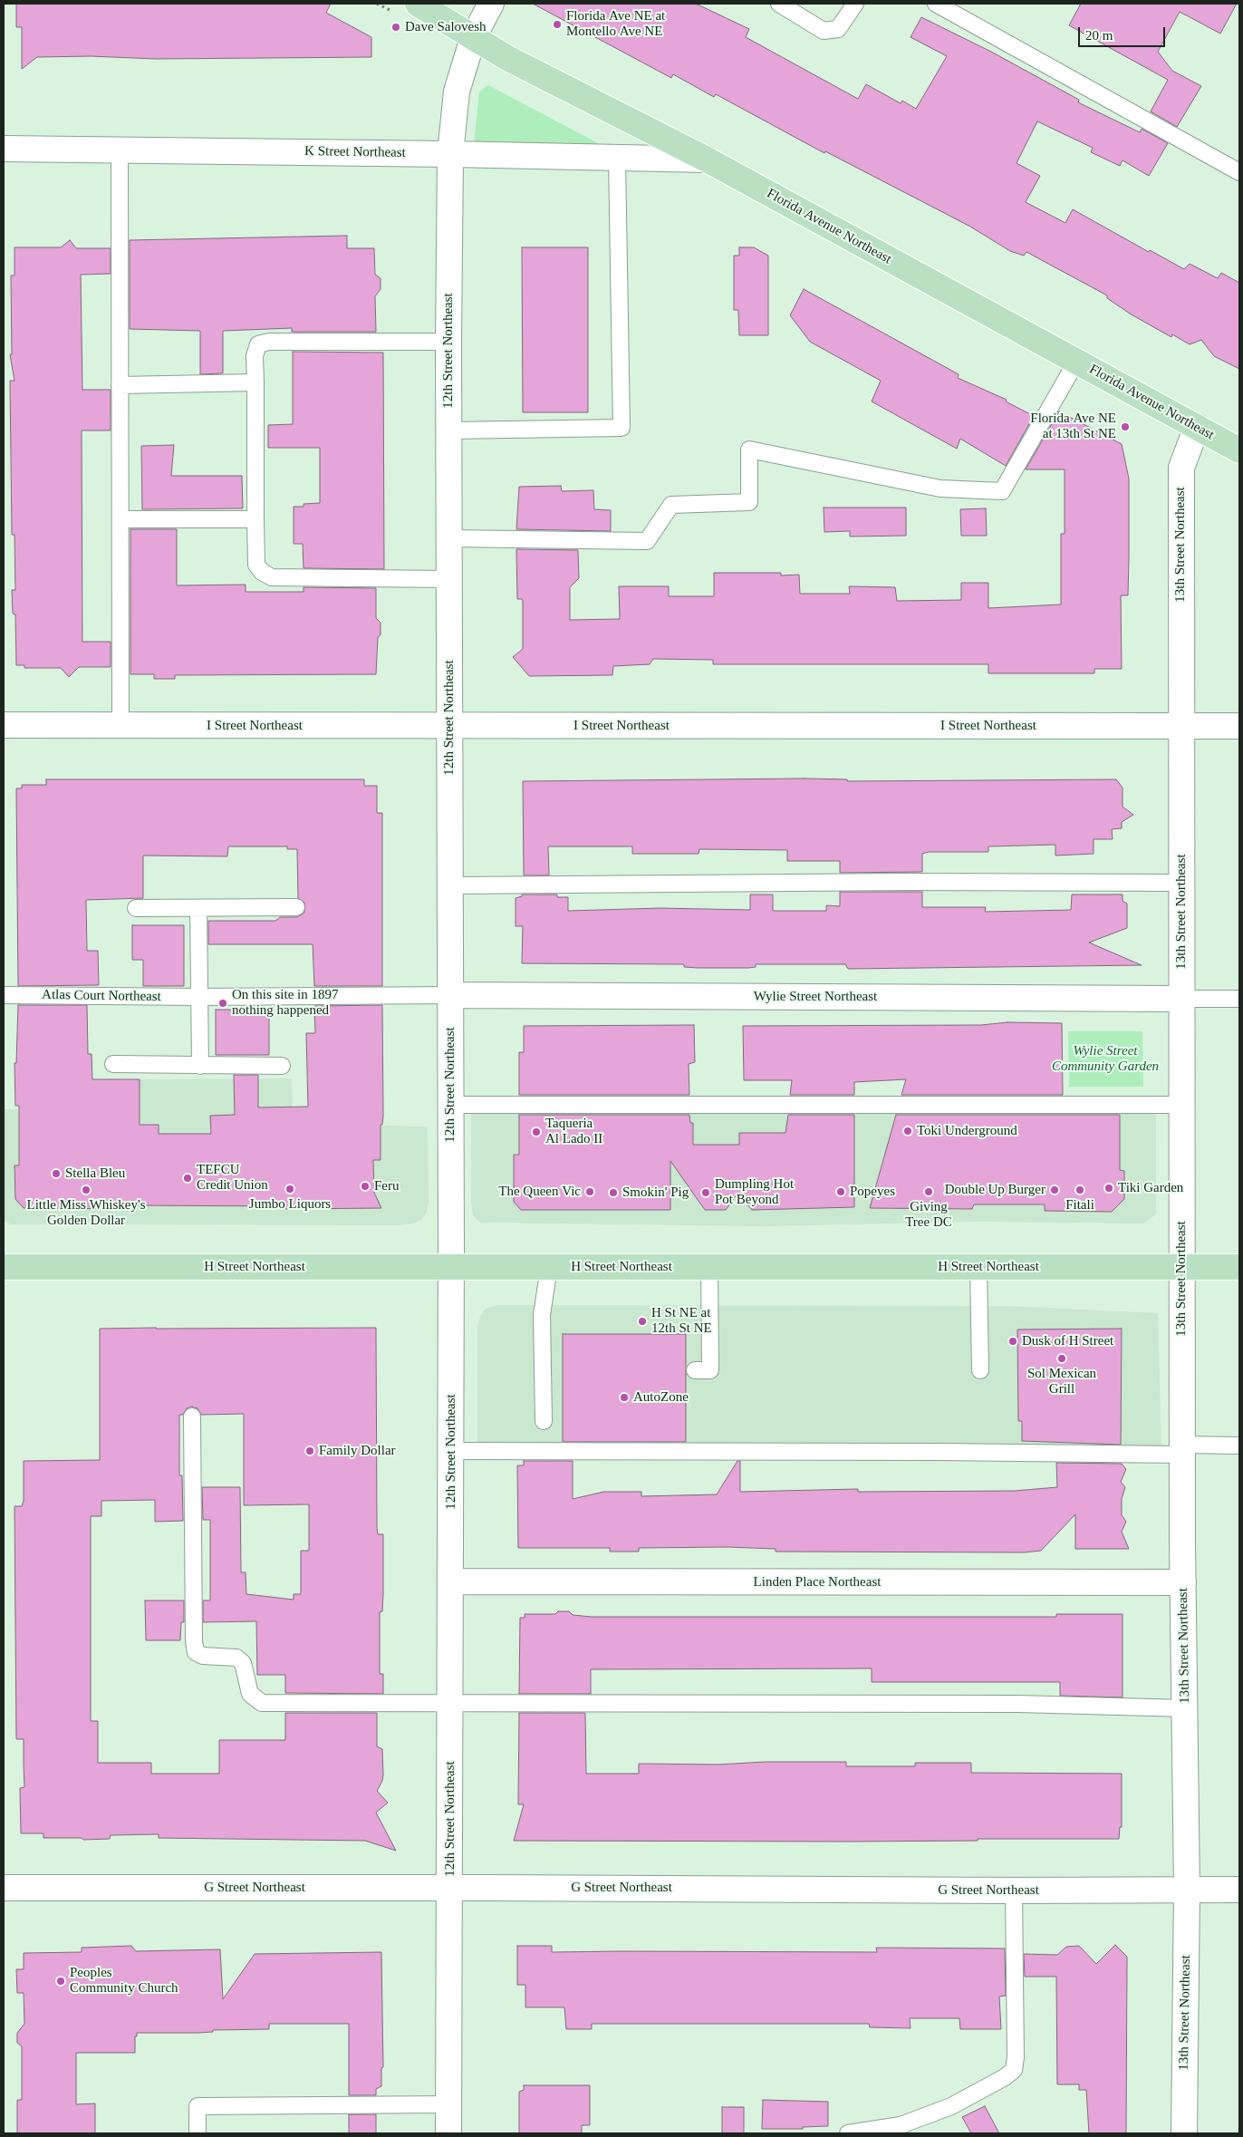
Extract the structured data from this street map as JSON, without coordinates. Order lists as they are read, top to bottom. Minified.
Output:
{"streets":{"main road":["Florida Avenue Northeast","H Street Northeast"],"street":["K Street Northeast","12th Street Northeast","13th Street Northeast","I Street Northeast","Wylie Street Northeast","Linden Place Northeast","G Street Northeast"],"lane":["Atlas Court Northeast"]},"crossings":[["K Street Northeast","Florida Avenue Northeast"],["K Street Northeast","12th Street Northeast"],["Florida Avenue Northeast","12th Street Northeast"],["Florida Avenue Northeast","13th Street Northeast"],["12th Street Northeast","I Street Northeast"],["12th Street Northeast","Atlas Court Northeast"],["12th Street Northeast","Wylie Street Northeast"],["12th Street Northeast","H Street Northeast"],["12th Street Northeast","Linden Place Northeast"],["12th Street Northeast","G Street Northeast"],["13th Street Northeast","I Street Northeast"],["13th Street Northeast","Wylie Street Northeast"],["13th Street Northeast","H Street Northeast"],["13th Street Northeast","Linden Place Northeast"],["13th Street Northeast","G Street Northeast"],["Atlas Court Northeast","Wylie Street Northeast"]],"parks":["Wylie Street Community Garden"],"places":["Florida Ave NE at Montello Ave NE","Dave Salovesh","Florida Ave NE at 13th St NE","On this site in 1897 nothing happened","Toki Underground","Taqueria Al Lado II","Stella Bleu","TEFCU Credit Union","Feru","Tiki Garden","Jumbo Liquors","Little Miss Whiskey's Golden Dollar","Double Up Burger","Fitali","The Queen Vic","Popeyes","Giving Tree DC","Smokin' Pig","Dumpling Hot Pot Beyond","H St NE at 12th St NE","Dusk of H Street","Sol Mexican Grill","AutoZone","Family Dollar","Peoples Community Church"],"scale_bar":"20 m"}
